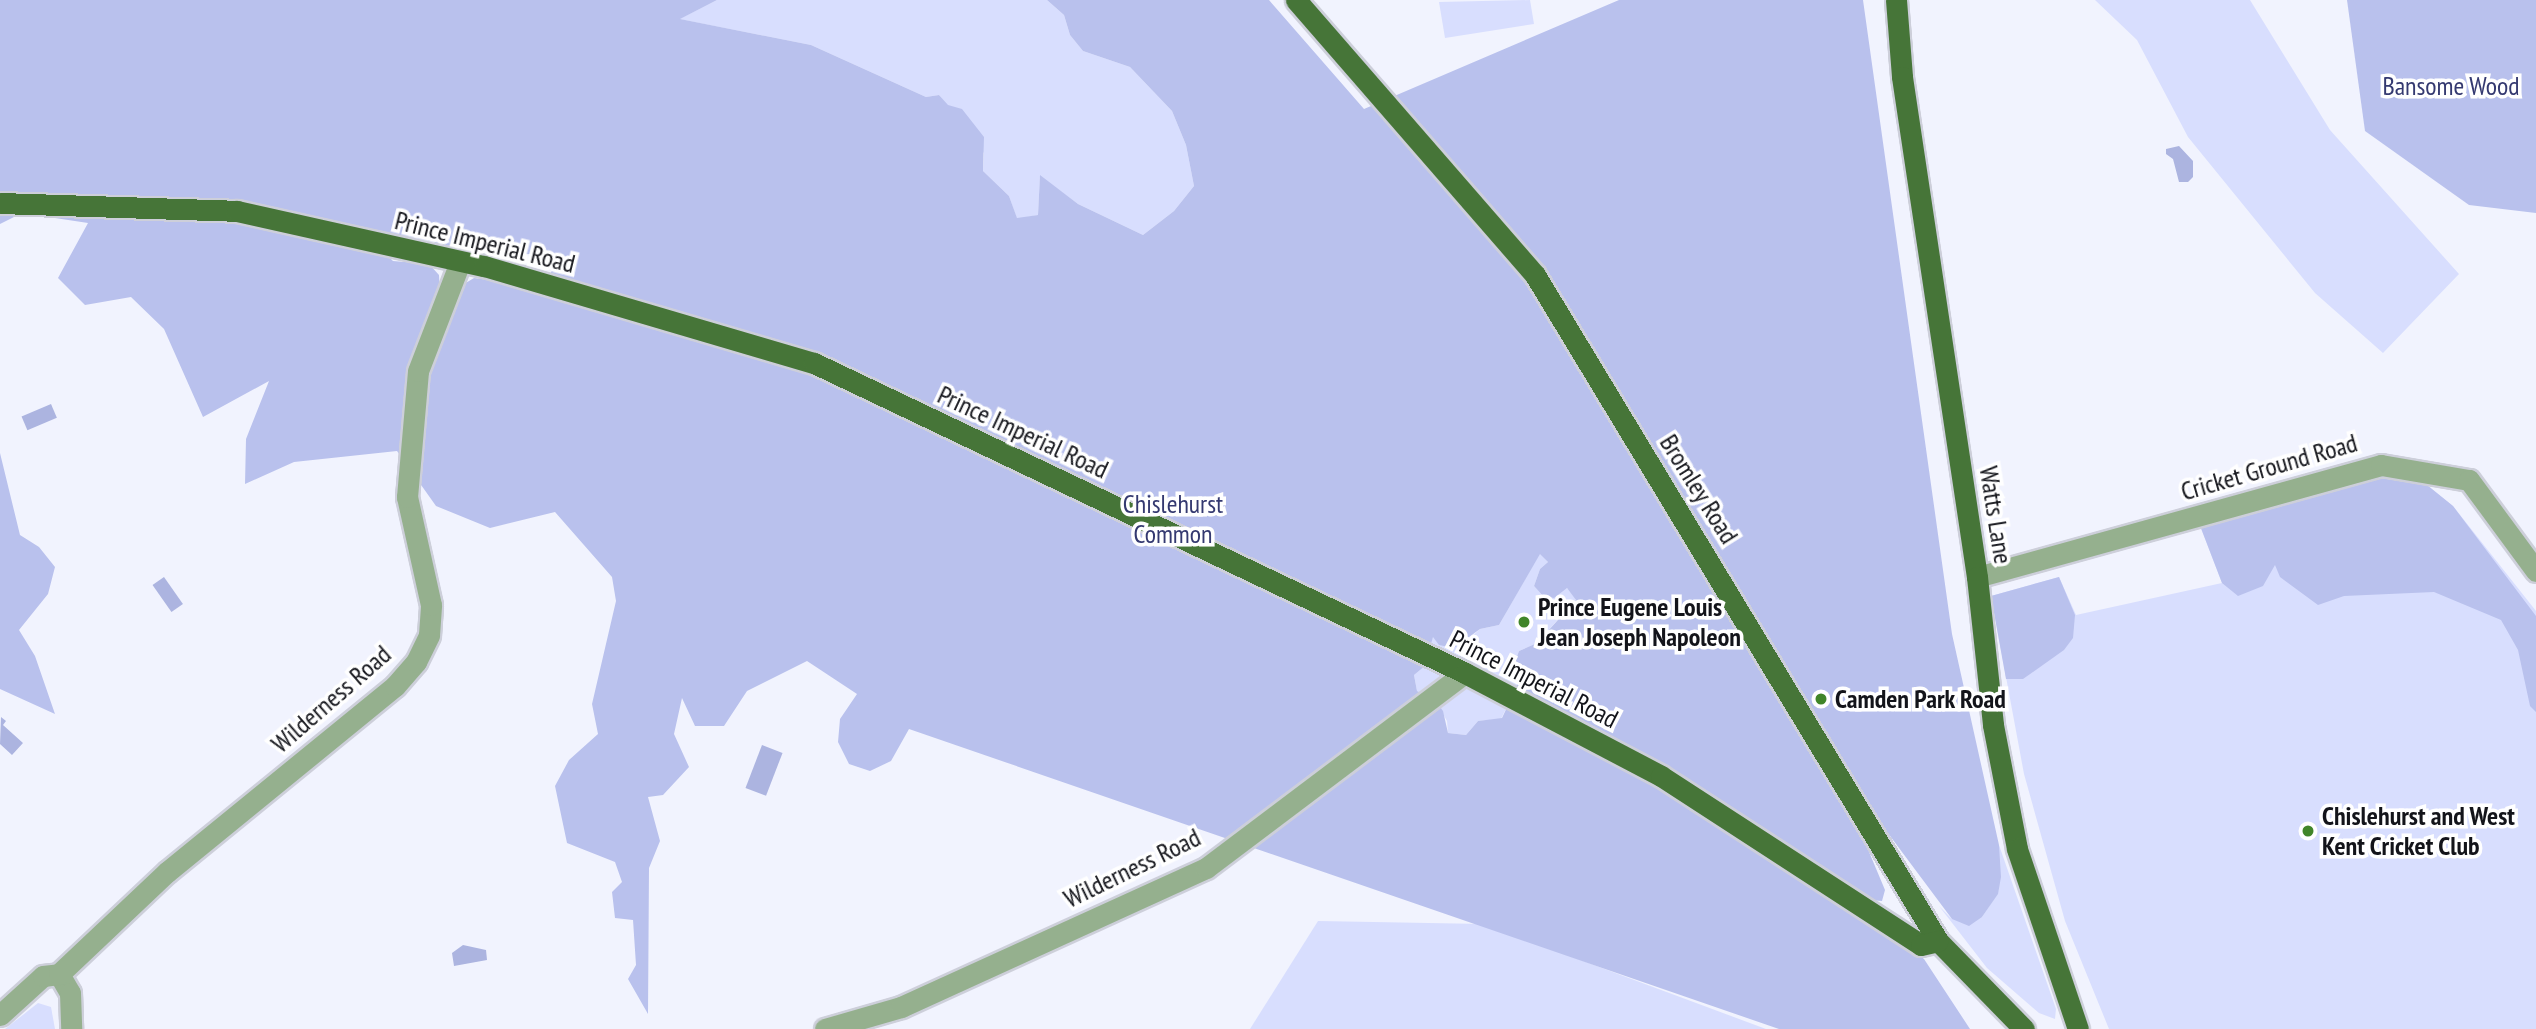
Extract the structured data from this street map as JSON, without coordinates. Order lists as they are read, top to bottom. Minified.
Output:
{"streets":{"main road":["Prince Imperial Road","Bromley Road","Watts Lane"],"street":["Cricket Ground Road","Wilderness Road"]},"crossings":[["Prince Imperial Road","Bromley Road"],["Prince Imperial Road","Wilderness Road"],["Cricket Ground Road","Watts Lane"]],"parks":["Bansome Wood","Chislehurst Common"],"places":["Prince Eugene Louis Jean Joseph Napoleon","Camden Park Road","Chislehurst and West Kent Cricket Club"]}
